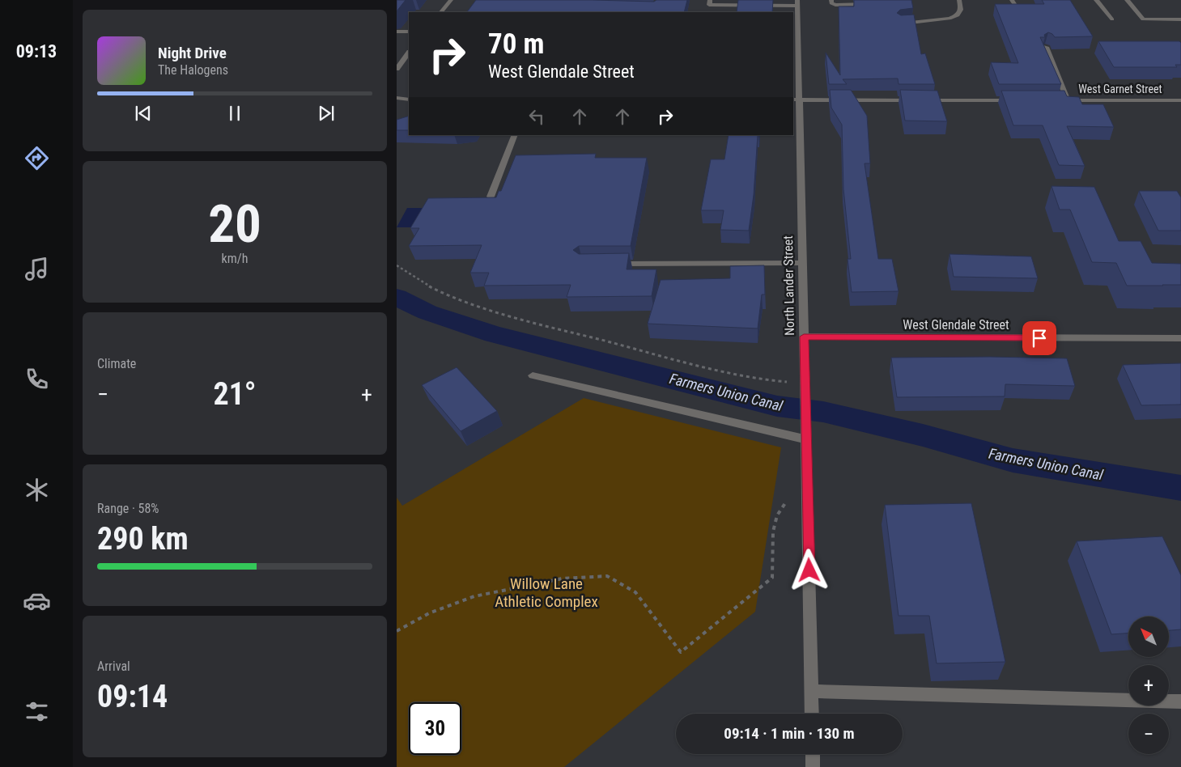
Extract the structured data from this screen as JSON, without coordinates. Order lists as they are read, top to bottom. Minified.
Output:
{"streets":{"street":["West Garnet Street","North Lander Street","West Glendale Street"]},"crossings":[["North Lander Street","West Glendale Street"]],"water":["Farmers Union Canal"],"parks":["Willow Lane Athletic Complex"],"north":"top left","page":{"tabs":"09:13","turn":["70 m","West Glendale Street"],"song":["Night Drive","The Halogens"],"tile":[["20","km/h"],"Climate",["Range · 58%","290 km"],["Arrival","09:14"]],"heat":["−","21°","+"],"map_buttons":["+","−"],"limit":"30","trip":"09:14 · 1 min · 130 m"}}
